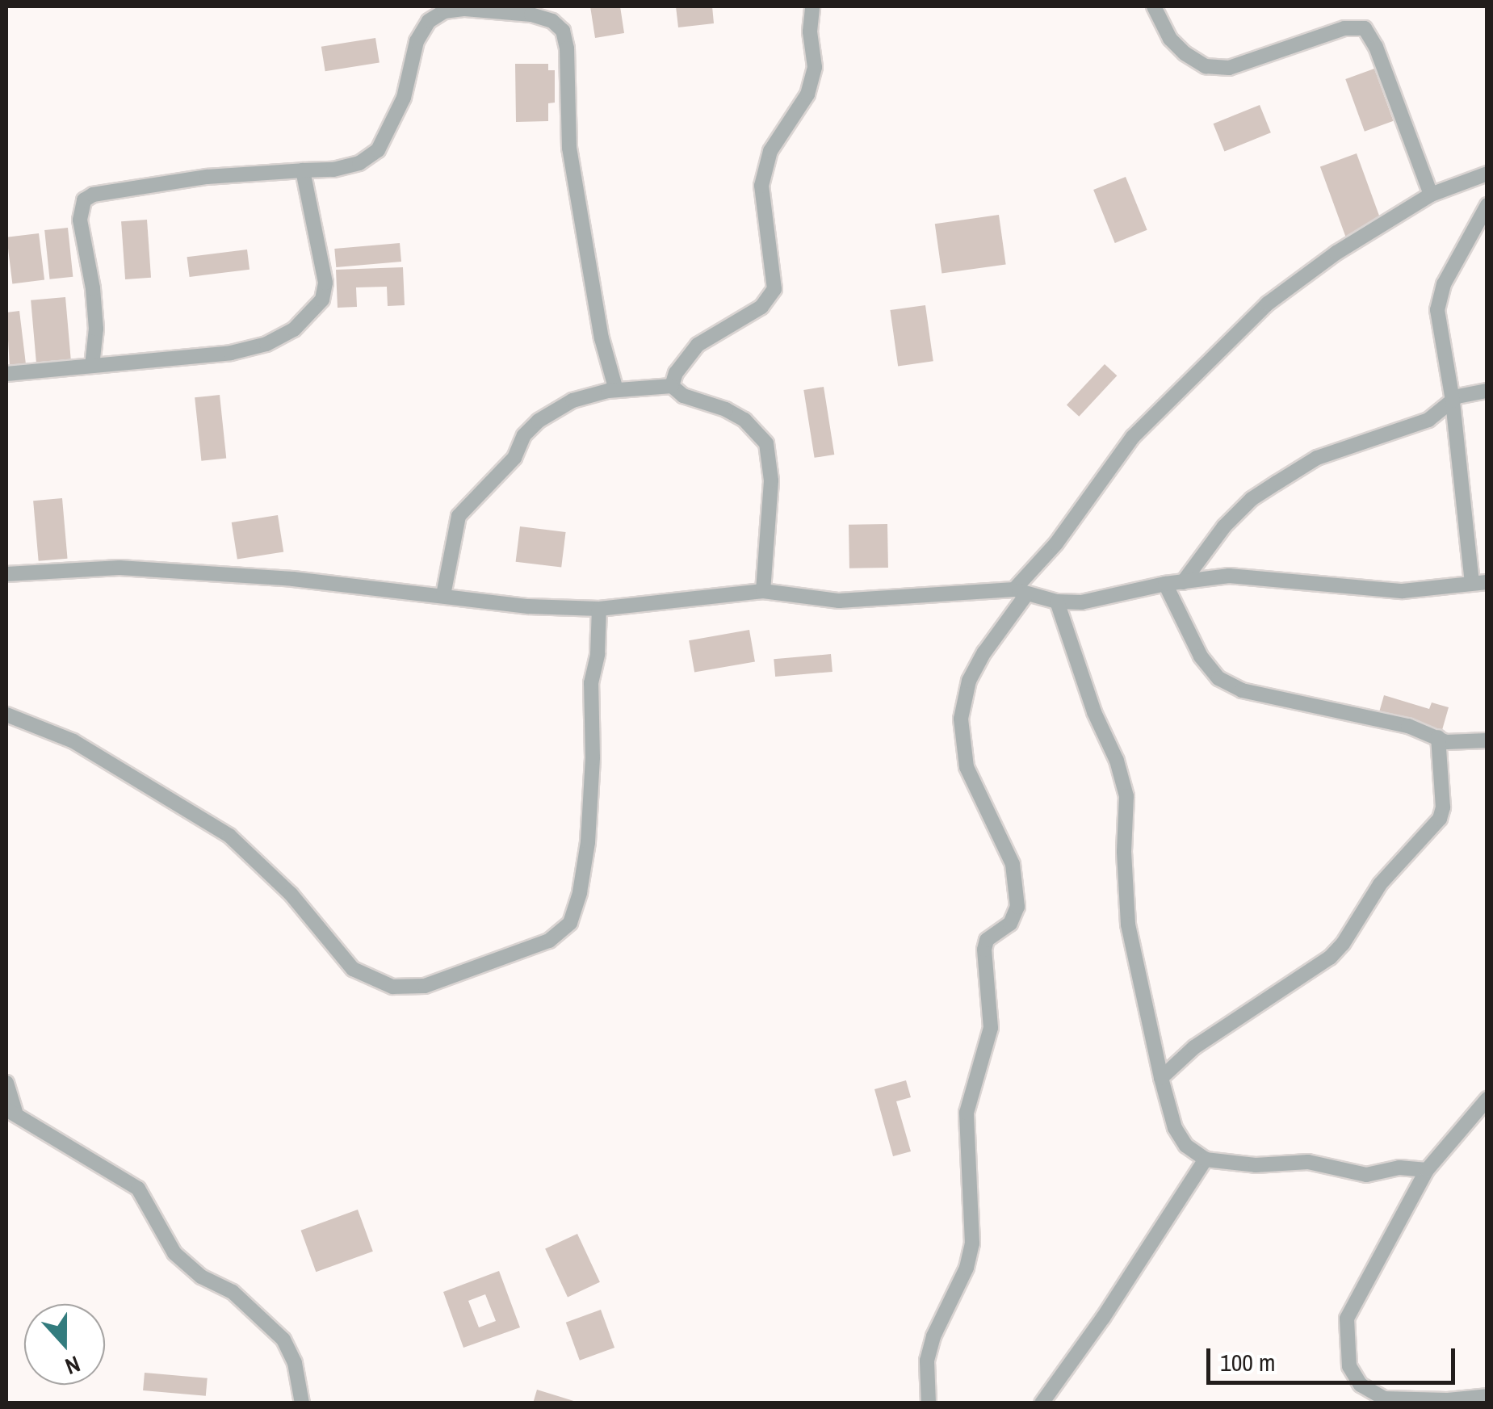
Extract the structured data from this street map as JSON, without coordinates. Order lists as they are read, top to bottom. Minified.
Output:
{"scale_bar":"100 m","north":"bottom"}
